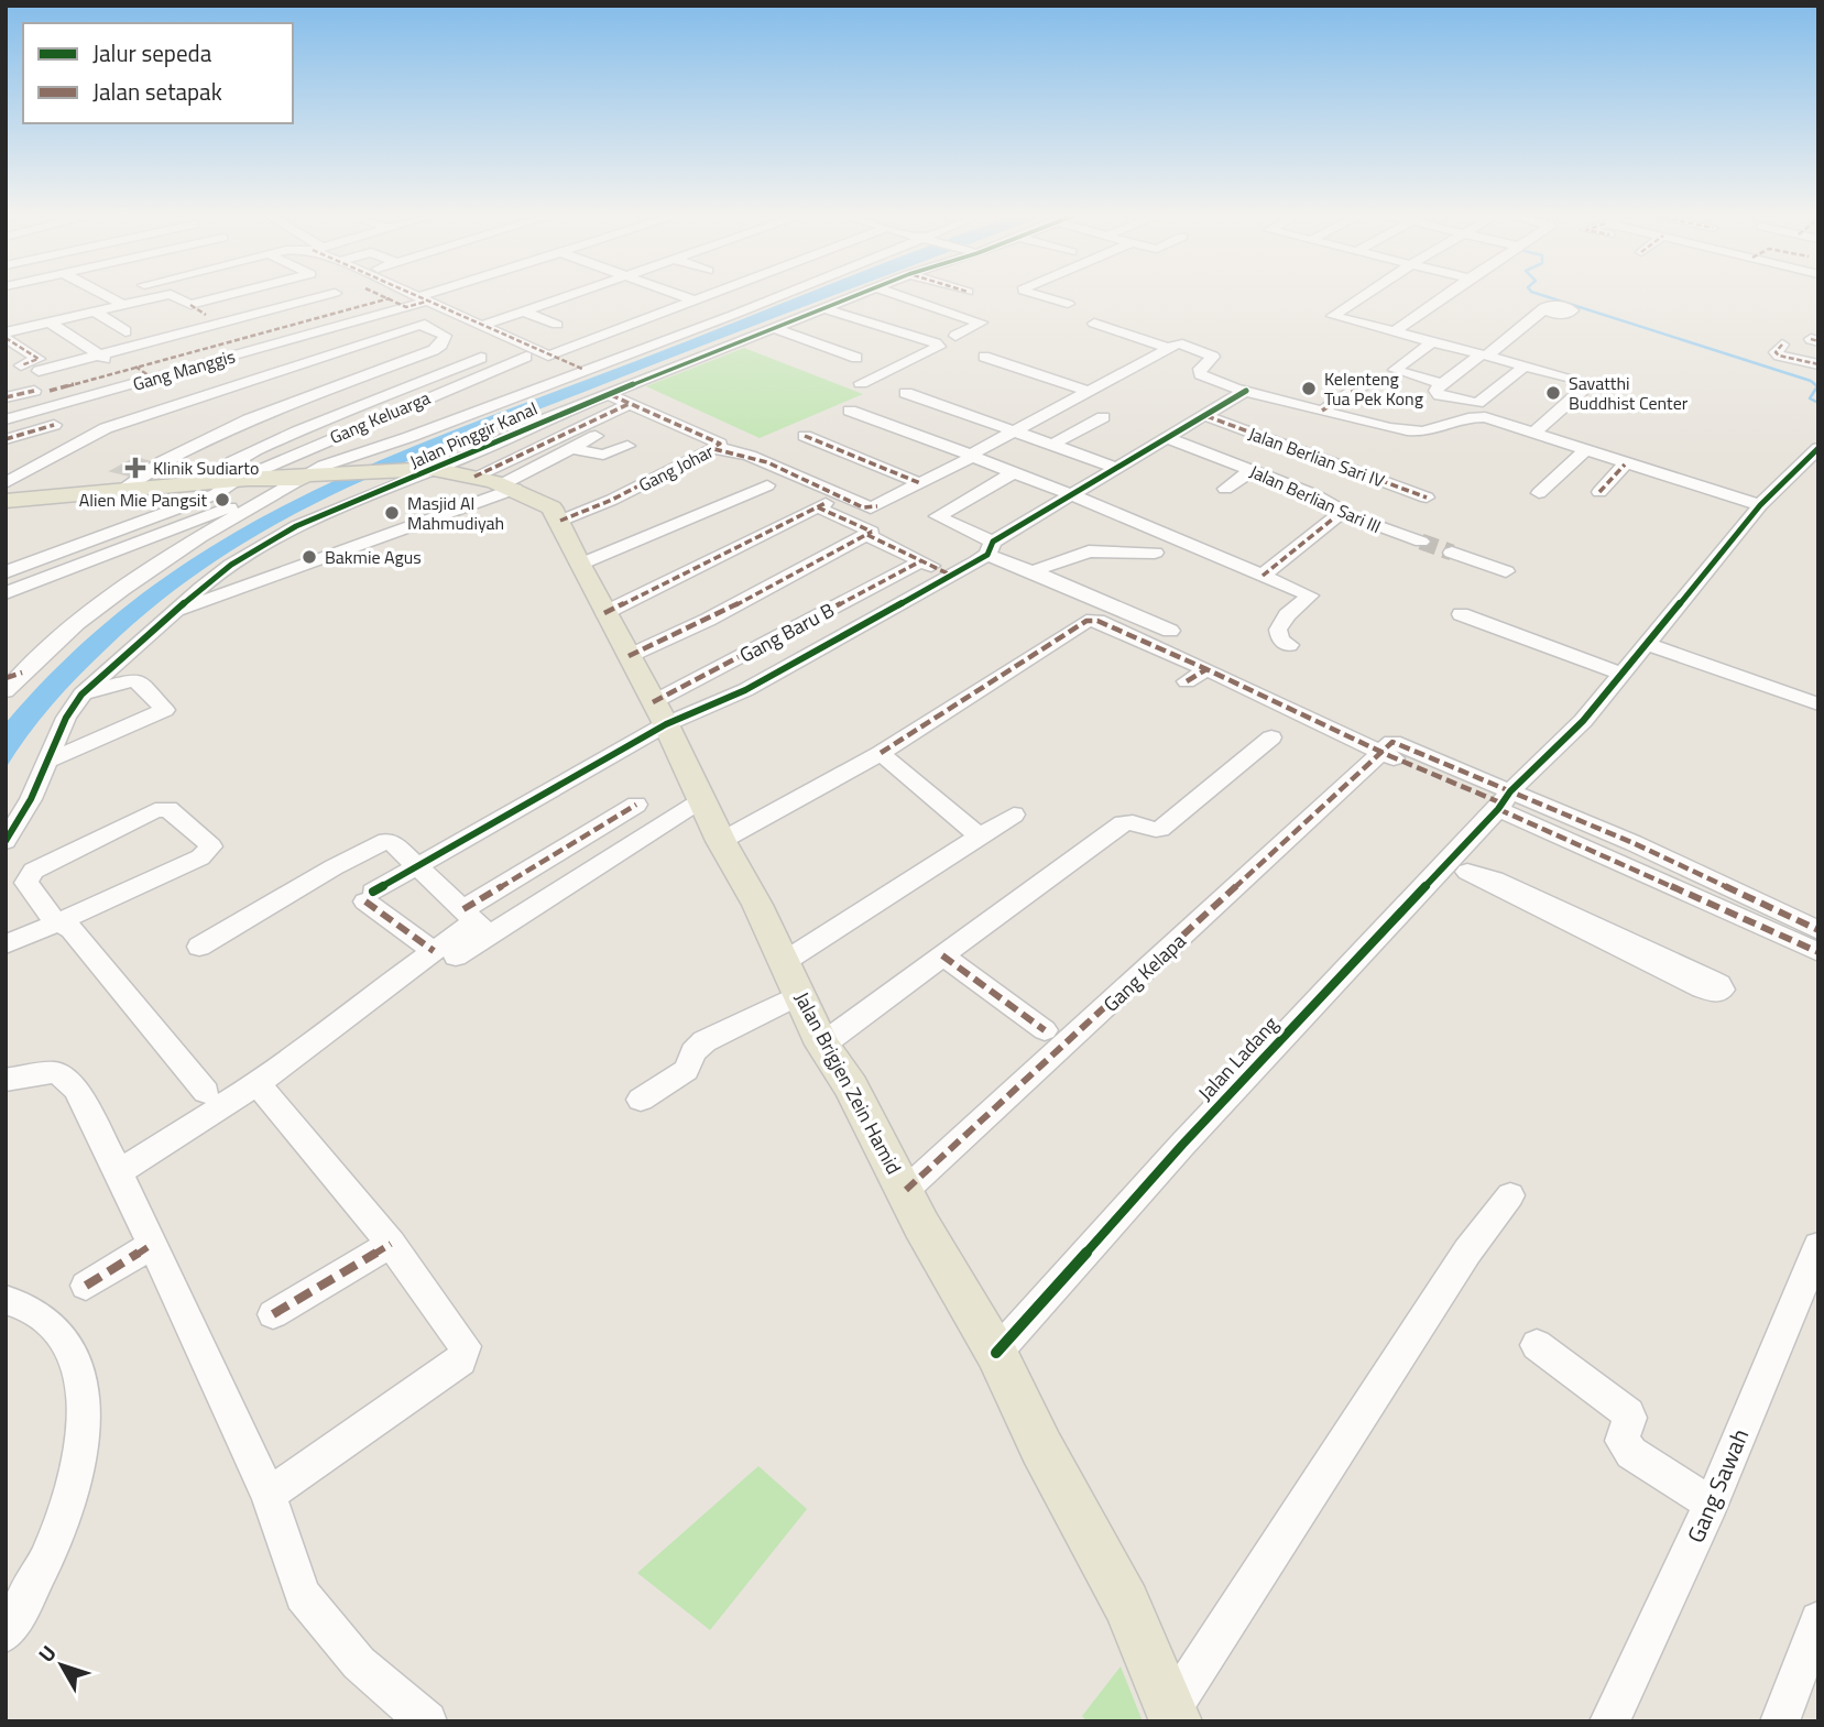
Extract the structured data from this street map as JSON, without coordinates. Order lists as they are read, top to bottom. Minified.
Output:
{"streets":{"main road":["Jalan Brigjen Zein Hamid"],"street":["Gang Manggis","Gang Keluarga","Jalan Pinggir Kanal","Jalan Berlian Sari IV","Gang Johar","Jalan Berlian Sari III","Gang Baru B","Gang Kelapa","Jalan Ladang","Gang Sawah"]},"crossings":[["Gang Keluarga","Jalan Brigjen Zein Hamid"],["Jalan Pinggir Kanal","Gang Johar"],["Jalan Pinggir Kanal","Jalan Brigjen Zein Hamid"],["Gang Johar","Jalan Brigjen Zein Hamid"],["Gang Baru B","Jalan Brigjen Zein Hamid"],["Gang Kelapa","Jalan Brigjen Zein Hamid"],["Jalan Ladang","Jalan Brigjen Zein Hamid"]],"places":{"other":["Kelenteng Tua Pek Kong","Savatthi Buddhist Center","Alien Mie Pangsit","Masjid Al Mahmudiyah","Bakmie Agus"],"health":["Klinik Sudiarto"]},"legend":["Jalur sepeda","Jalan setapak"],"north":"top left"}
